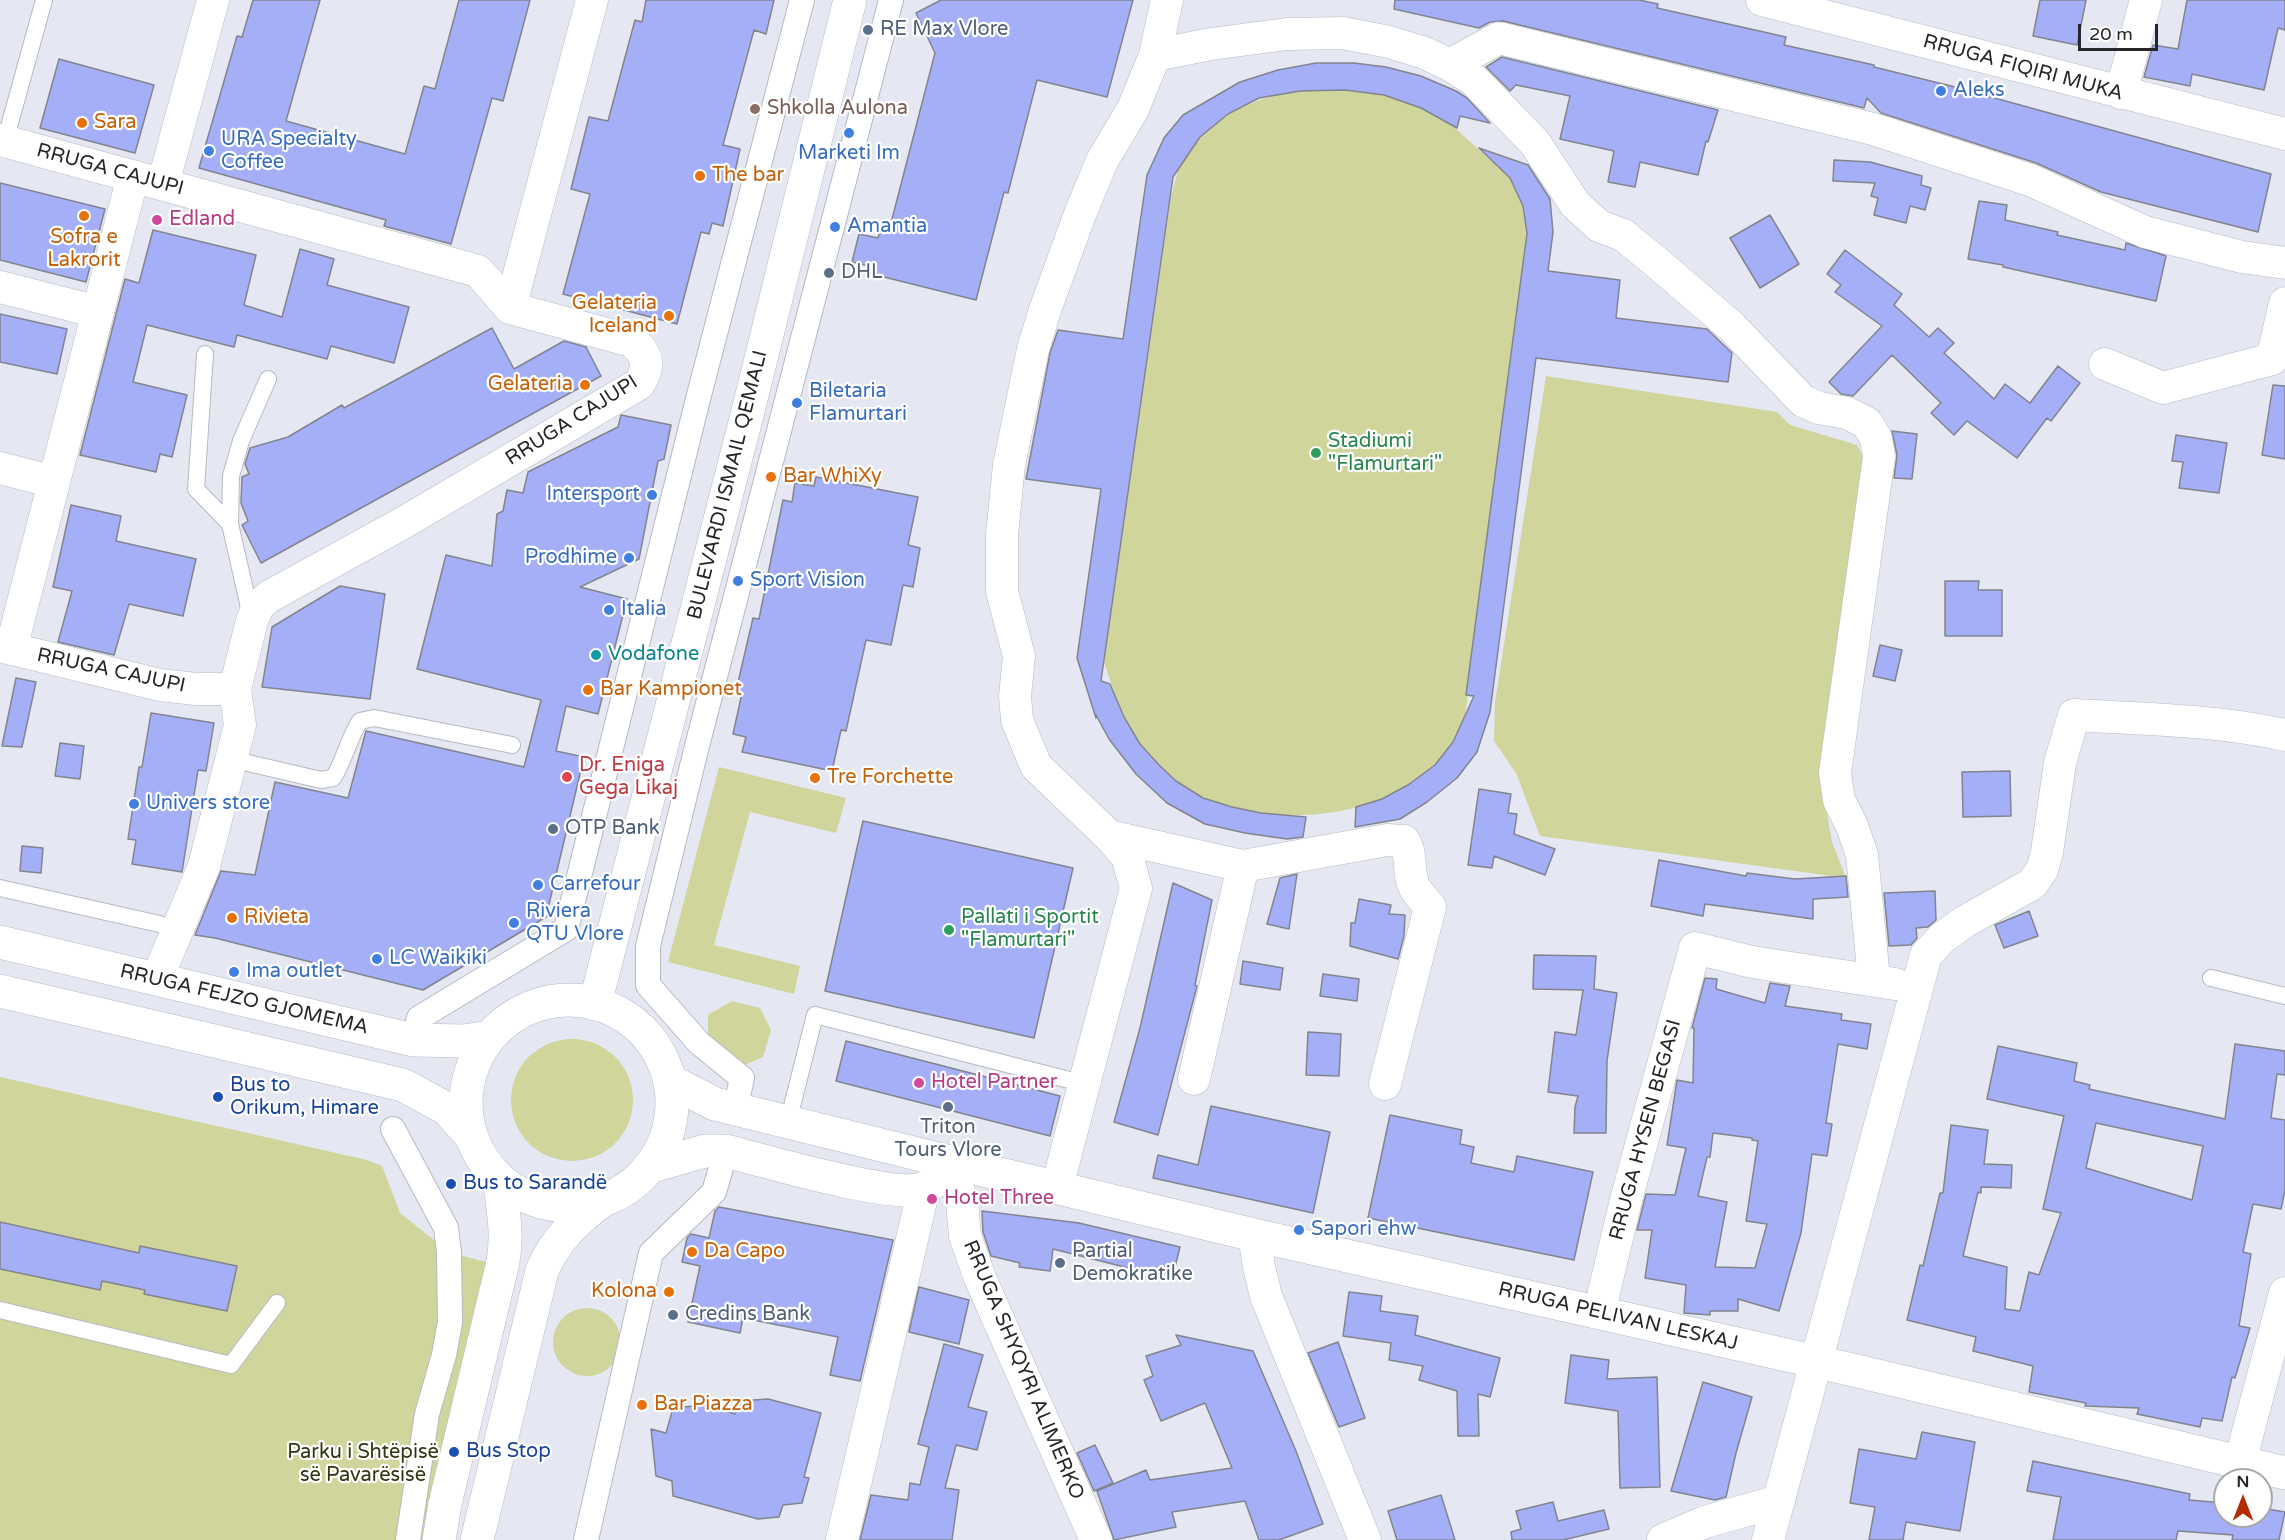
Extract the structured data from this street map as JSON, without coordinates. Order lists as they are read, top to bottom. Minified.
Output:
{"streets":{"main road":["BULEVARDI ISMAIL QEMALI","RRUGA FEJZO GJOMEMA","RRUGA PELIVAN LESKAJ"],"street":["RRUGA FIQIRI MUKA","RRUGA CAJUPI","RRUGA HYSEN BEGASI","RRUGA SHYQYRI ALIMERKO"]},"crossings":[["BULEVARDI ISMAIL QEMALI","RRUGA FEJZO GJOMEMA"],["BULEVARDI ISMAIL QEMALI","RRUGA PELIVAN LESKAJ"],["RRUGA FEJZO GJOMEMA","RRUGA PELIVAN LESKAJ"],["RRUGA HYSEN BEGASI","RRUGA PELIVAN LESKAJ"],["RRUGA PELIVAN LESKAJ","RRUGA SHYQYRI ALIMERKO"]],"parks":["Parku i Shtëpisë së Pavarësisë"],"places":["RE Max Vlore","Aleks","Shkolla Aulona","Sara","Marketi Im","URA Specialty Coffee","The bar","Sofra e Lakrorit","Edland","Amantia","DHL","Gelateria Iceland","Gelateria","Biletaria Flamurtari","Stadiumi \"Flamurtari\"","Bar WhiXy","Intersport","Prodhime","Sport Vision","Italia","Vodafone","Bar Kampionet","Dr. Eniga Gega Likaj","Tre Forchette","Univers store","OTP Bank","Carrefour","Rivieta","Riviera QTU Vlore","Pallati i Sportit \"Flamurtari\"","LC Waikiki","Ima outlet","Hotel Partner","Bus to Orikum, Himare","Triton Tours Vlore","Bus to Sarandë","Hotel Three","Sapori ehw","Da Capo","Partial Demokratike","Kolona","Credins Bank","Bar Piazza","Bus Stop"],"scale_bar":"20 m","north":"top"}
